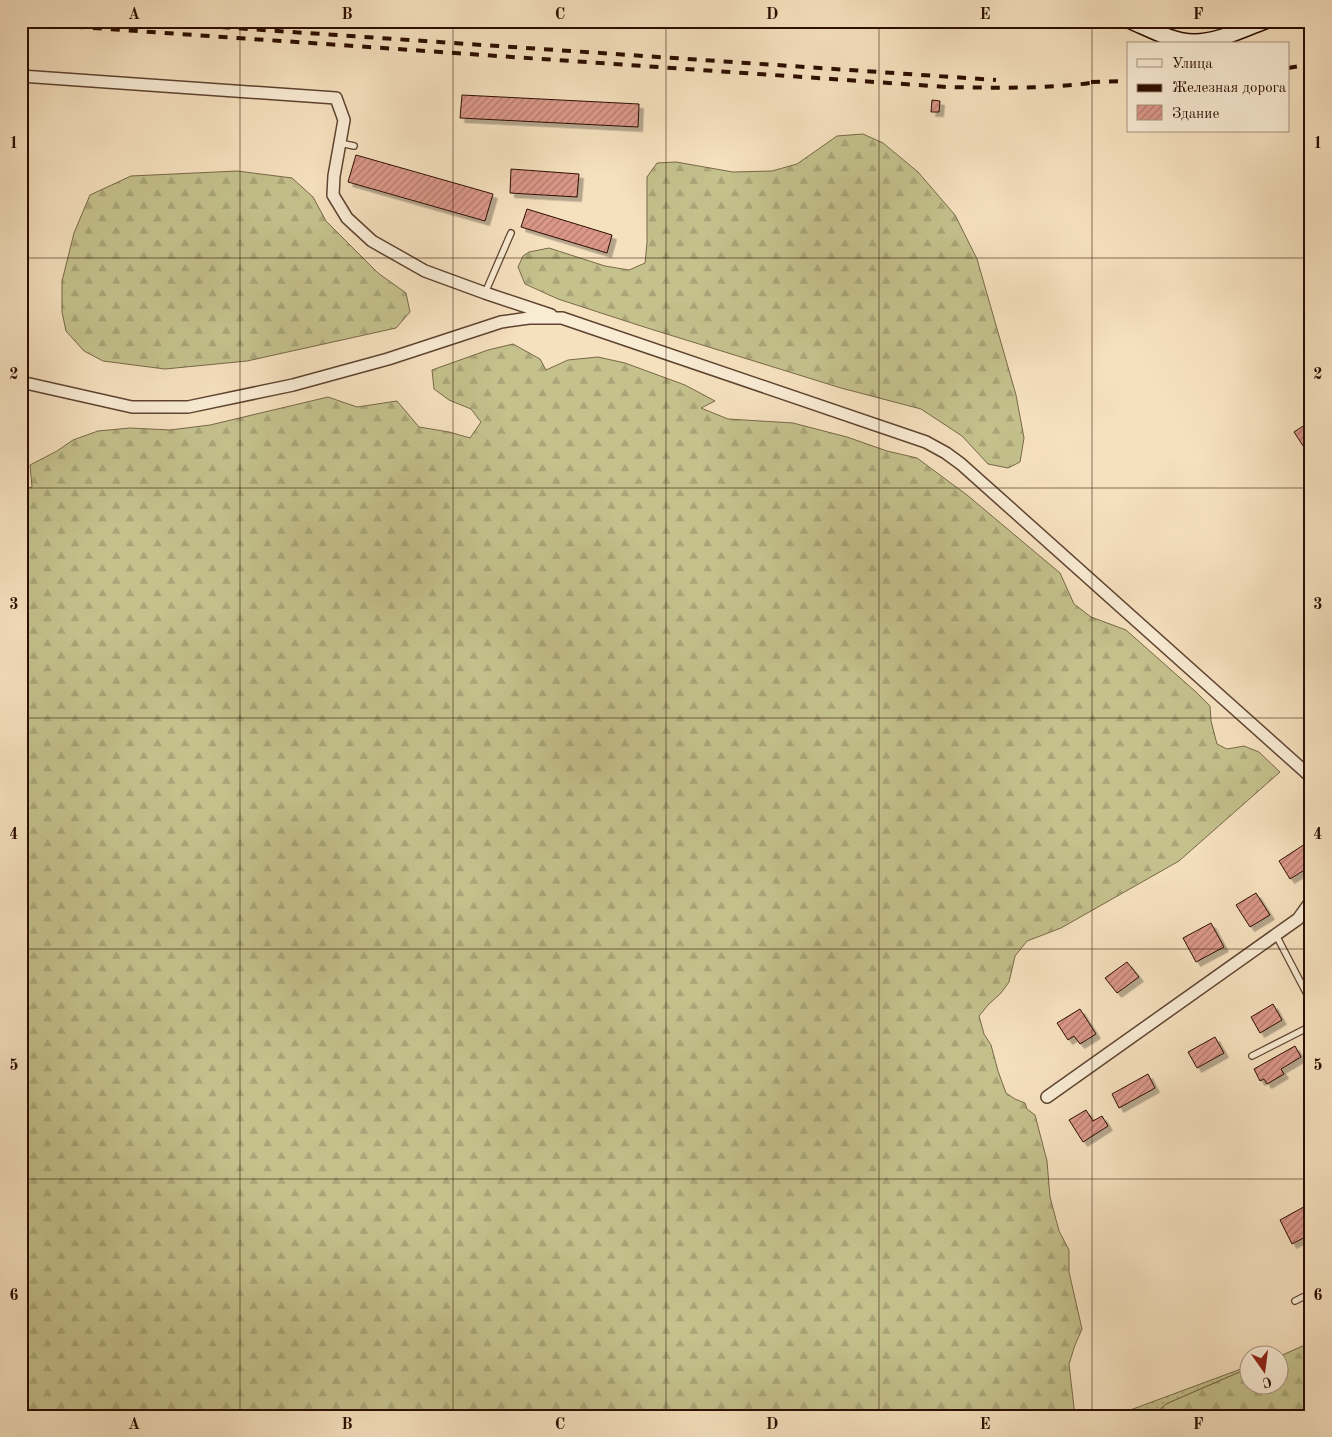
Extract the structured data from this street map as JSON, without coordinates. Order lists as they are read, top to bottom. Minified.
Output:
{"legend":["Улица","Железная дорога","Здание"],"north":"bottom","grid":{"columns":["A","B","C","D","E","F"],"rows":["1","2","3","4","5","6"]}}
